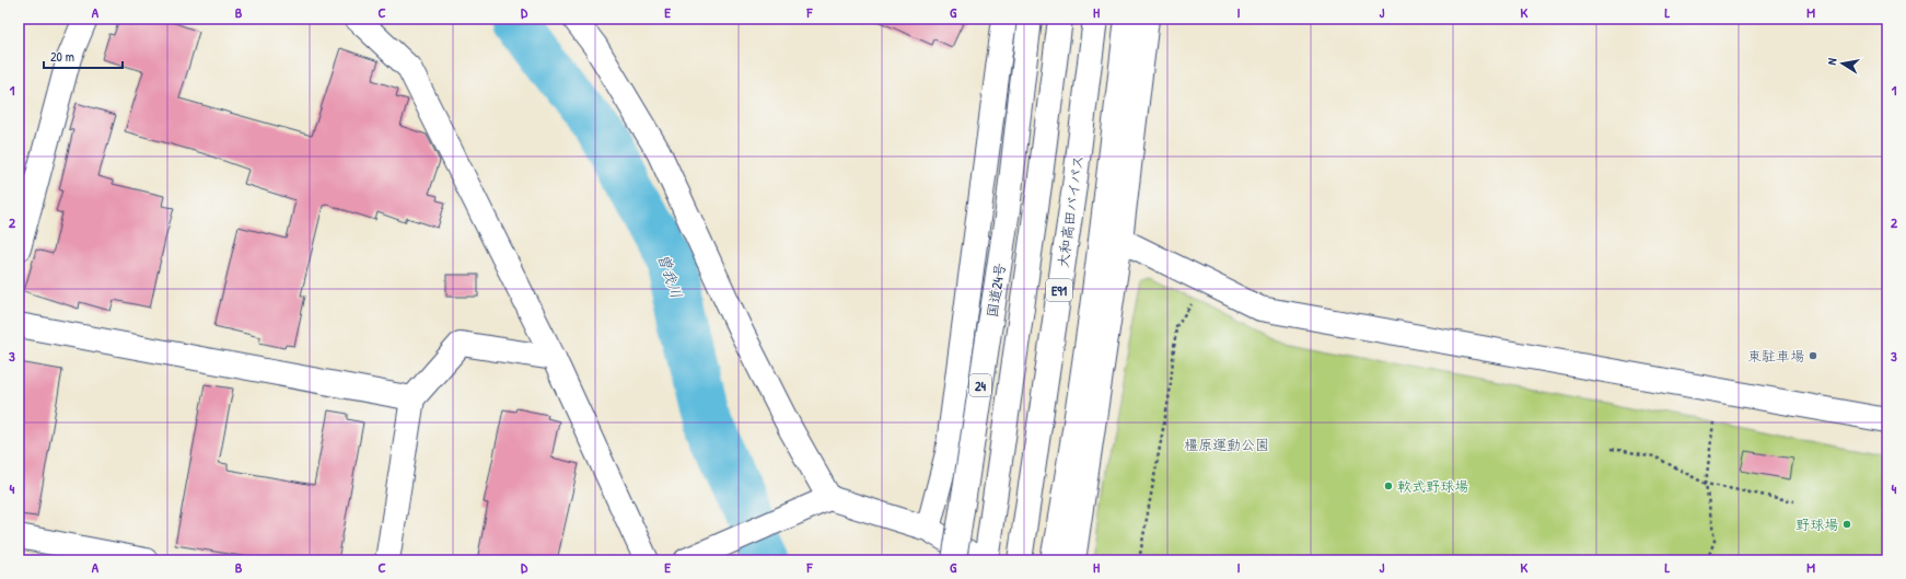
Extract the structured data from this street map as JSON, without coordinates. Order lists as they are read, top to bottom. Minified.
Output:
{"streets":{"main road":["大和高田バイパス","国道24号","E91","24"]},"water":["曽我川"],"parks":["橿原運動公園"],"places":["東駐車場","軟式野球場","野球場"],"scale_bar":"20 m","north":"left","grid":{"columns":["A","B","C","D","E","F","G","H","I","J","K","L","M"],"rows":["1","2","3","4"]}}
